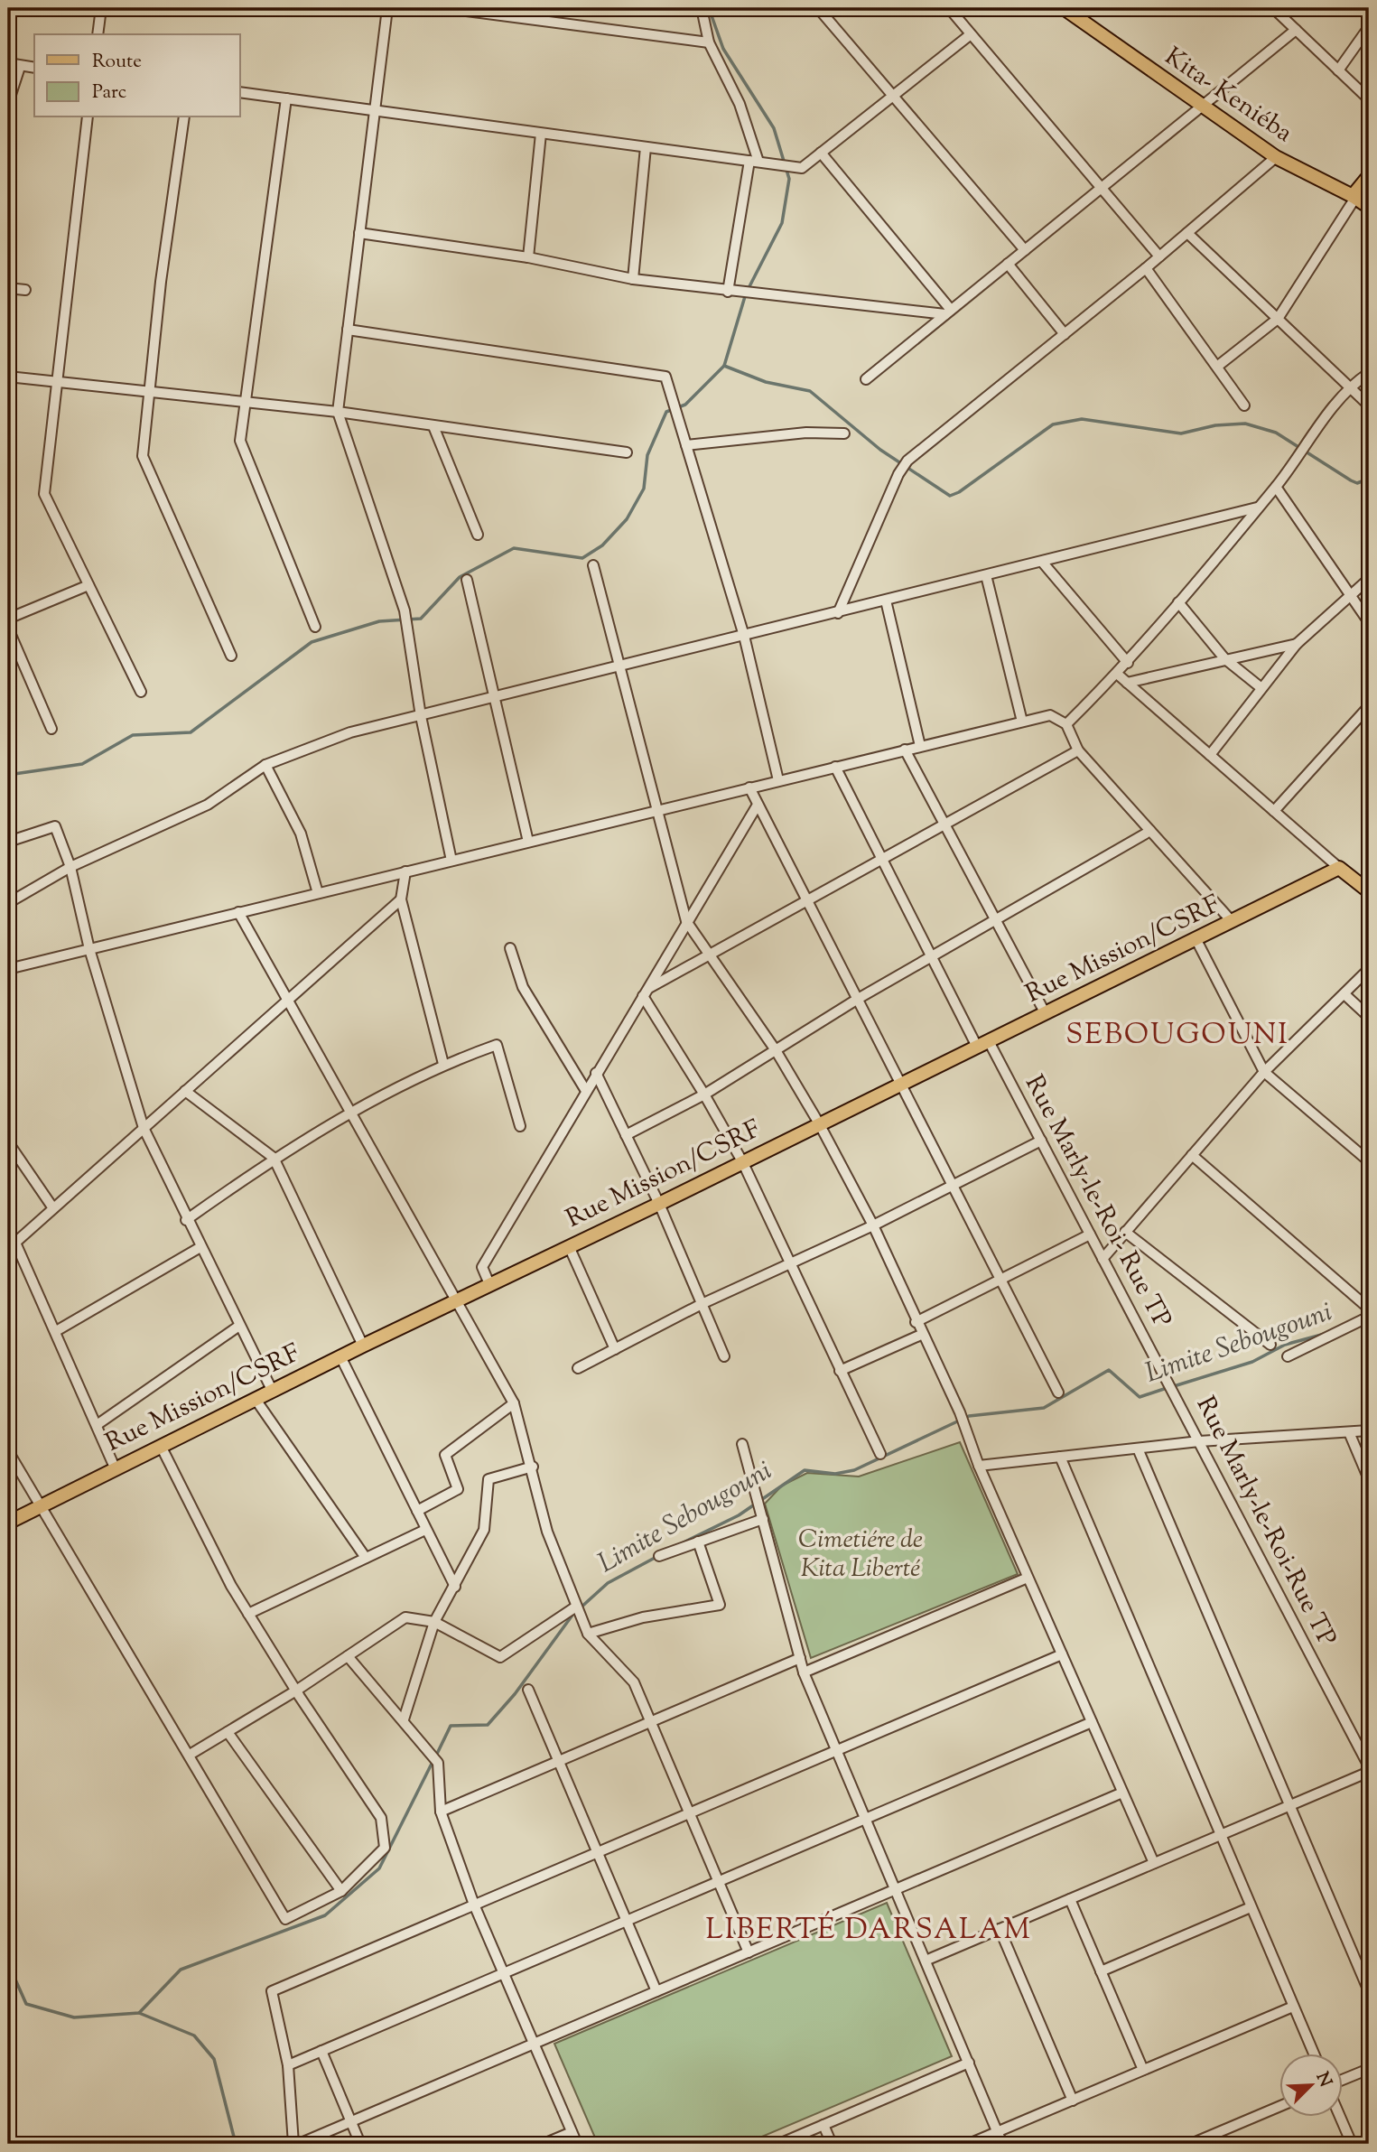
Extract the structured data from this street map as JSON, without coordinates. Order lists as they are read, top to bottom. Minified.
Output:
{"streets":{"main road":["Kita- Keniéba","Rue Mission/CSRF"],"street":["Rue Marly-le-Roi- Rue TP","Rue Marly-le-Roi-Rue TP"]},"crossings":[["Rue Mission/CSRF","Rue Marly-le-Roi- Rue TP"],["Rue Marly-le-Roi- Rue TP","Rue Marly-le-Roi-Rue TP"]],"districts":["SEBOUGOUNI","LIBERTÉ DARSALAM"],"water":["Limite Sebougouni"],"parks":["Cimetiére de Kita Liberté"],"legend":["Route","Parc"],"north":"top right"}
